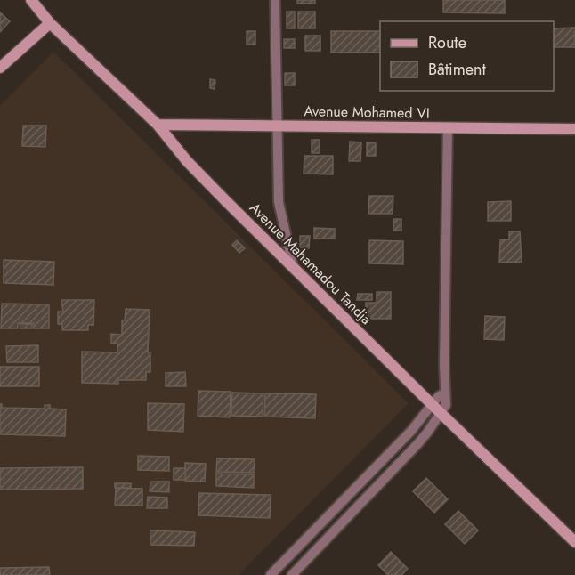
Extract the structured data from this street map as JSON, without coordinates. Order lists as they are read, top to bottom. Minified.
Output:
{"streets":{"main road":["Avenue Mohamed VI","Avenue Mahamadou Tandja"]},"crossings":[["Avenue Mohamed VI","Avenue Mahamadou Tandja"]],"legend":["Route","Bâtiment"]}
